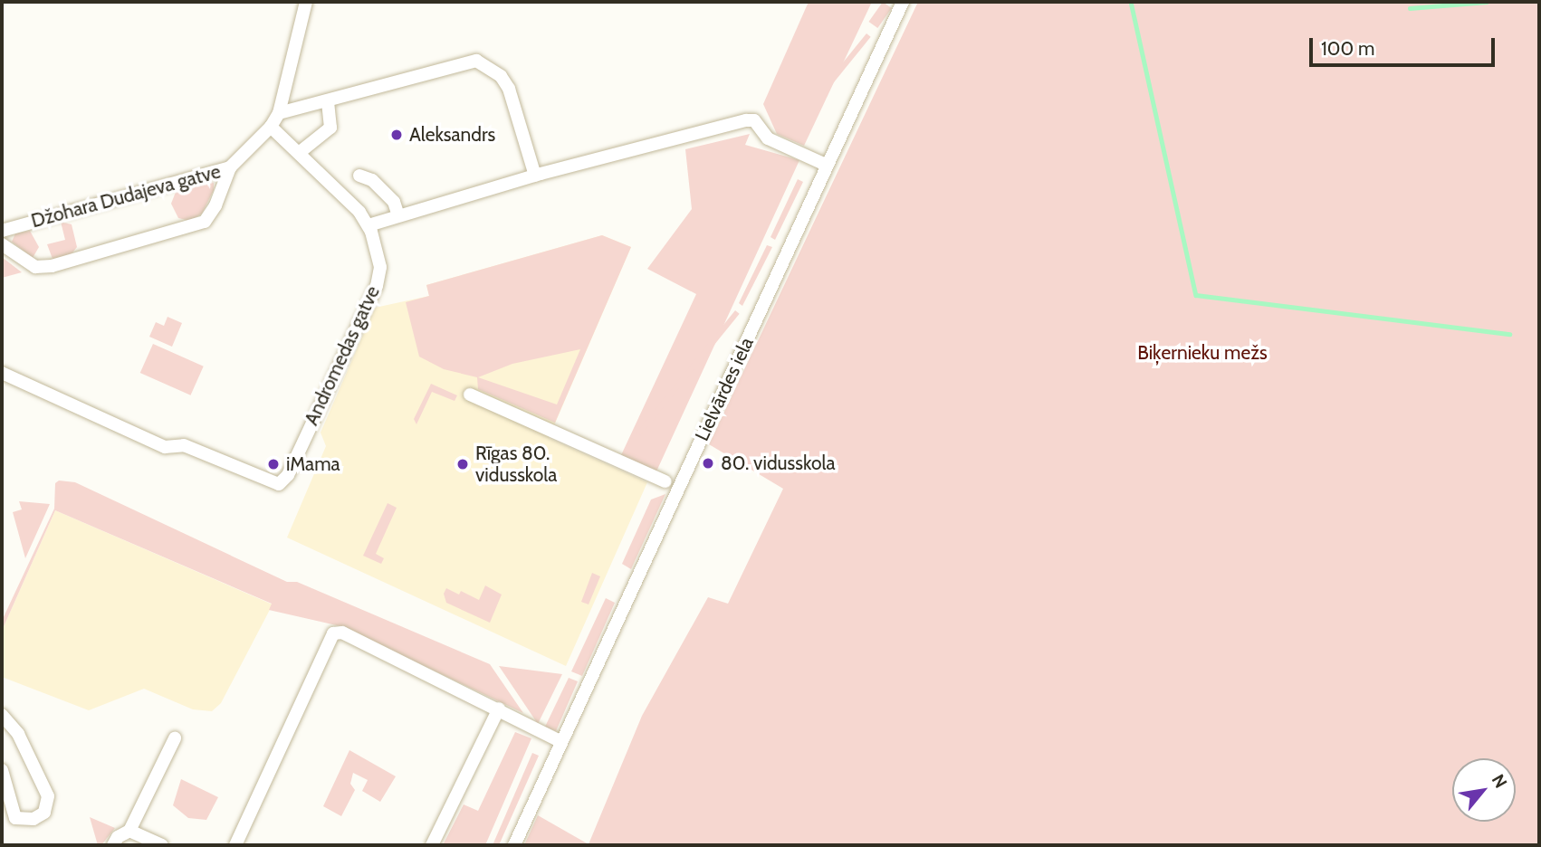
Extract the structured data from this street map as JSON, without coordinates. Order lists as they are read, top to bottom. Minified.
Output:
{"streets":{"street":["Džohara Dudajeva gatve","Andromedas gatve","Lielvārdes iela"]},"crossings":[["Džohara Dudajeva gatve","Andromedas gatve"]],"parks":["Biķernieku mežs"],"places":["Aleksandrs","80. vidusskola","iMama","Rīgas 80. vidusskola"],"scale_bar":"100 m","north":"top right"}
